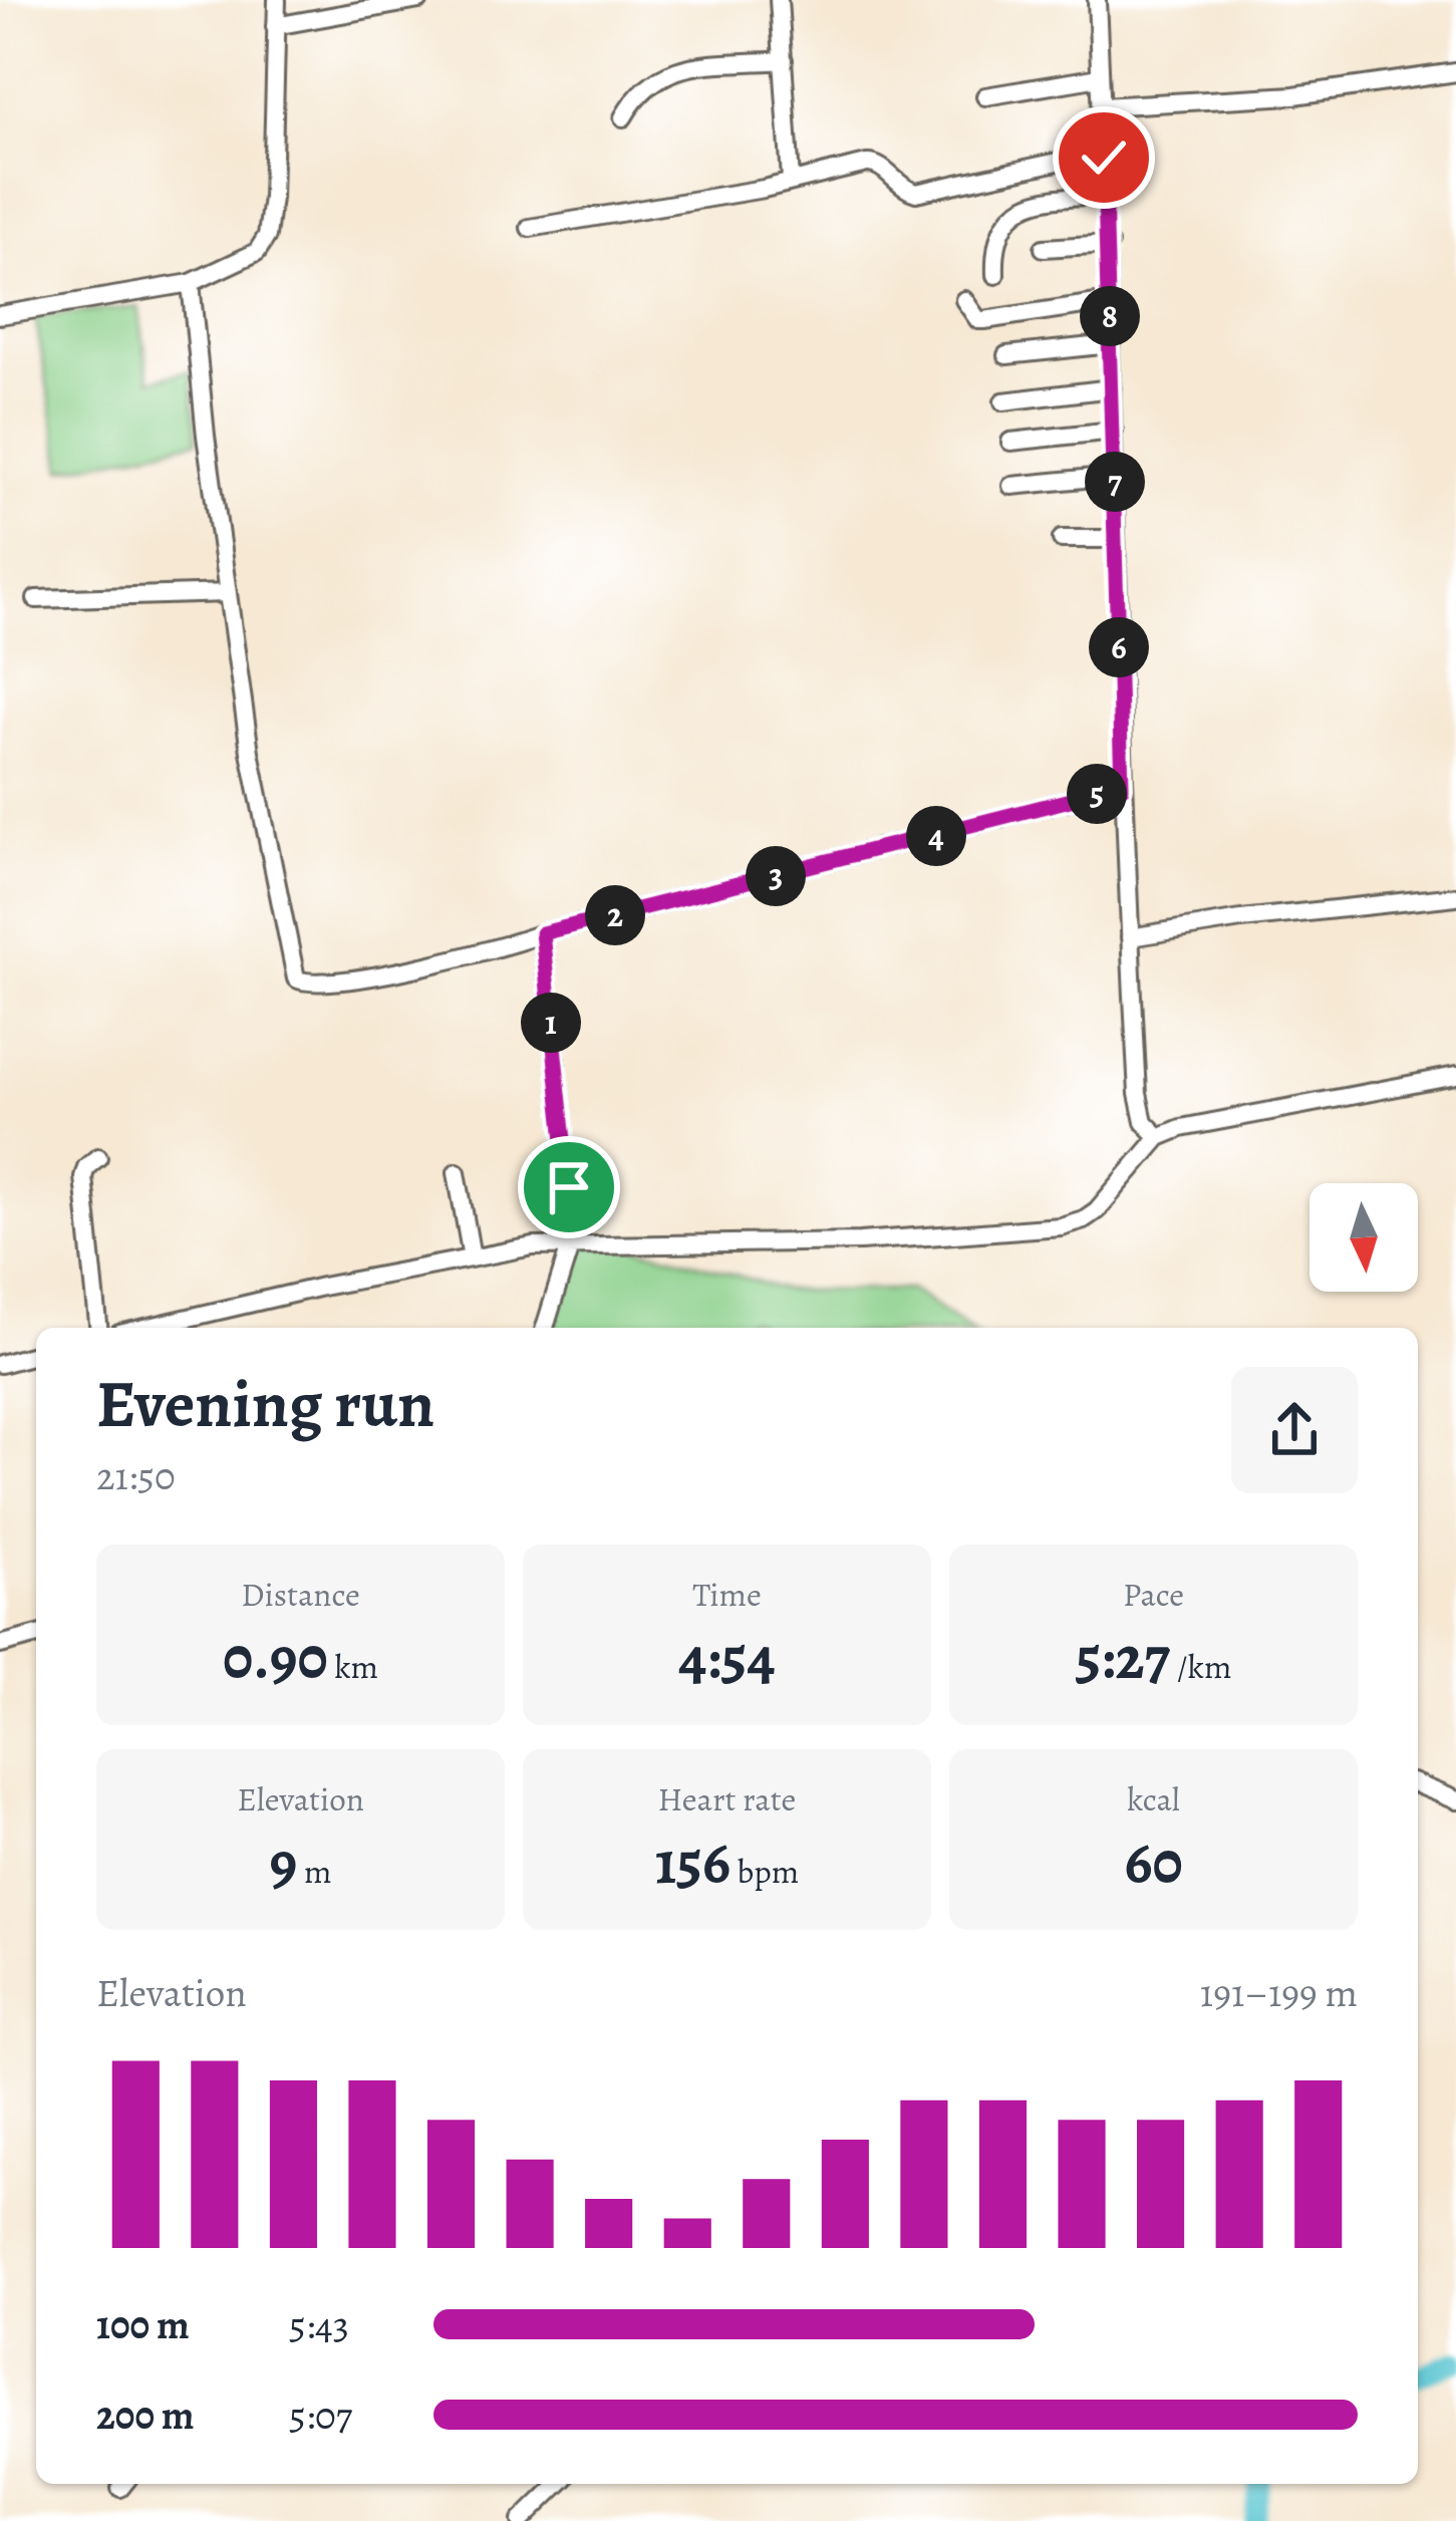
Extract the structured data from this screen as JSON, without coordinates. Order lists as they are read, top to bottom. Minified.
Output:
{"north":"bottom","page":{"pins":["8","7","6","5","4","3","2","1"],"heading":["Evening run","21:50"],"stats":[["Distance","0.90 km"],["Time","4:54"],["Pace","5:27 /km"],["Elevation","9 m"],["Heart rate","156 bpm"],["kcal","60"]],"chart":["Elevation","191–199 m"],"list":[{"name":"100 m","note":"5:43"},{"name":"200 m","note":"5:07"}]}}
